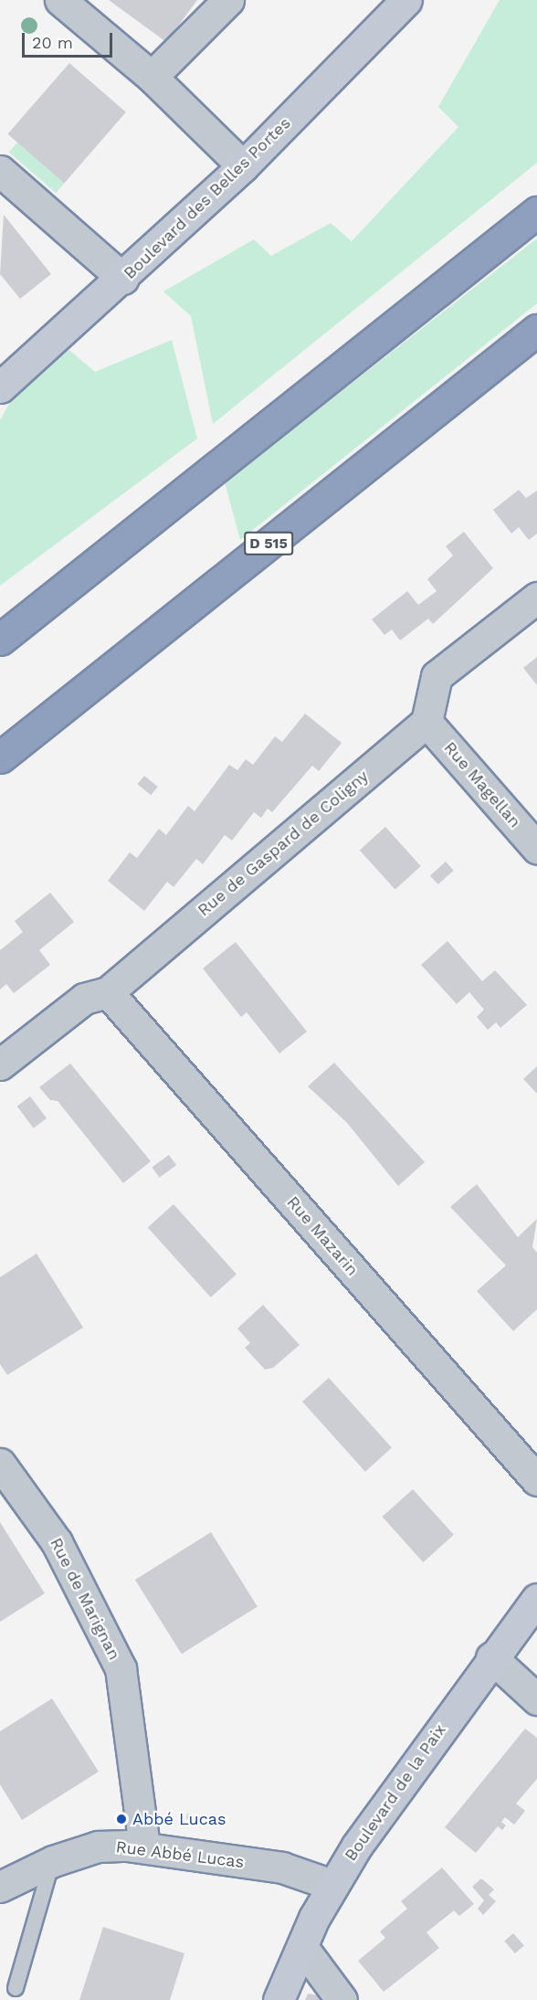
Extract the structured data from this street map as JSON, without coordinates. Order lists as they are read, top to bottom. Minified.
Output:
{"streets":{"highway":["D 515"],"street":["Boulevard des Belles Portes","Rue Magellan","Rue de Gaspard de Coligny","Rue Mazarin","Rue de Marignan","Boulevard de la Paix","Rue Abbé Lucas"]},"crossings":[["Rue Magellan","Rue de Gaspard de Coligny"],["Rue de Gaspard de Coligny","Rue Mazarin"],["Rue de Marignan","Rue Abbé Lucas"],["Boulevard de la Paix","Rue Abbé Lucas"]],"places":["Abbé Lucas"],"scale_bar":"20 m"}
